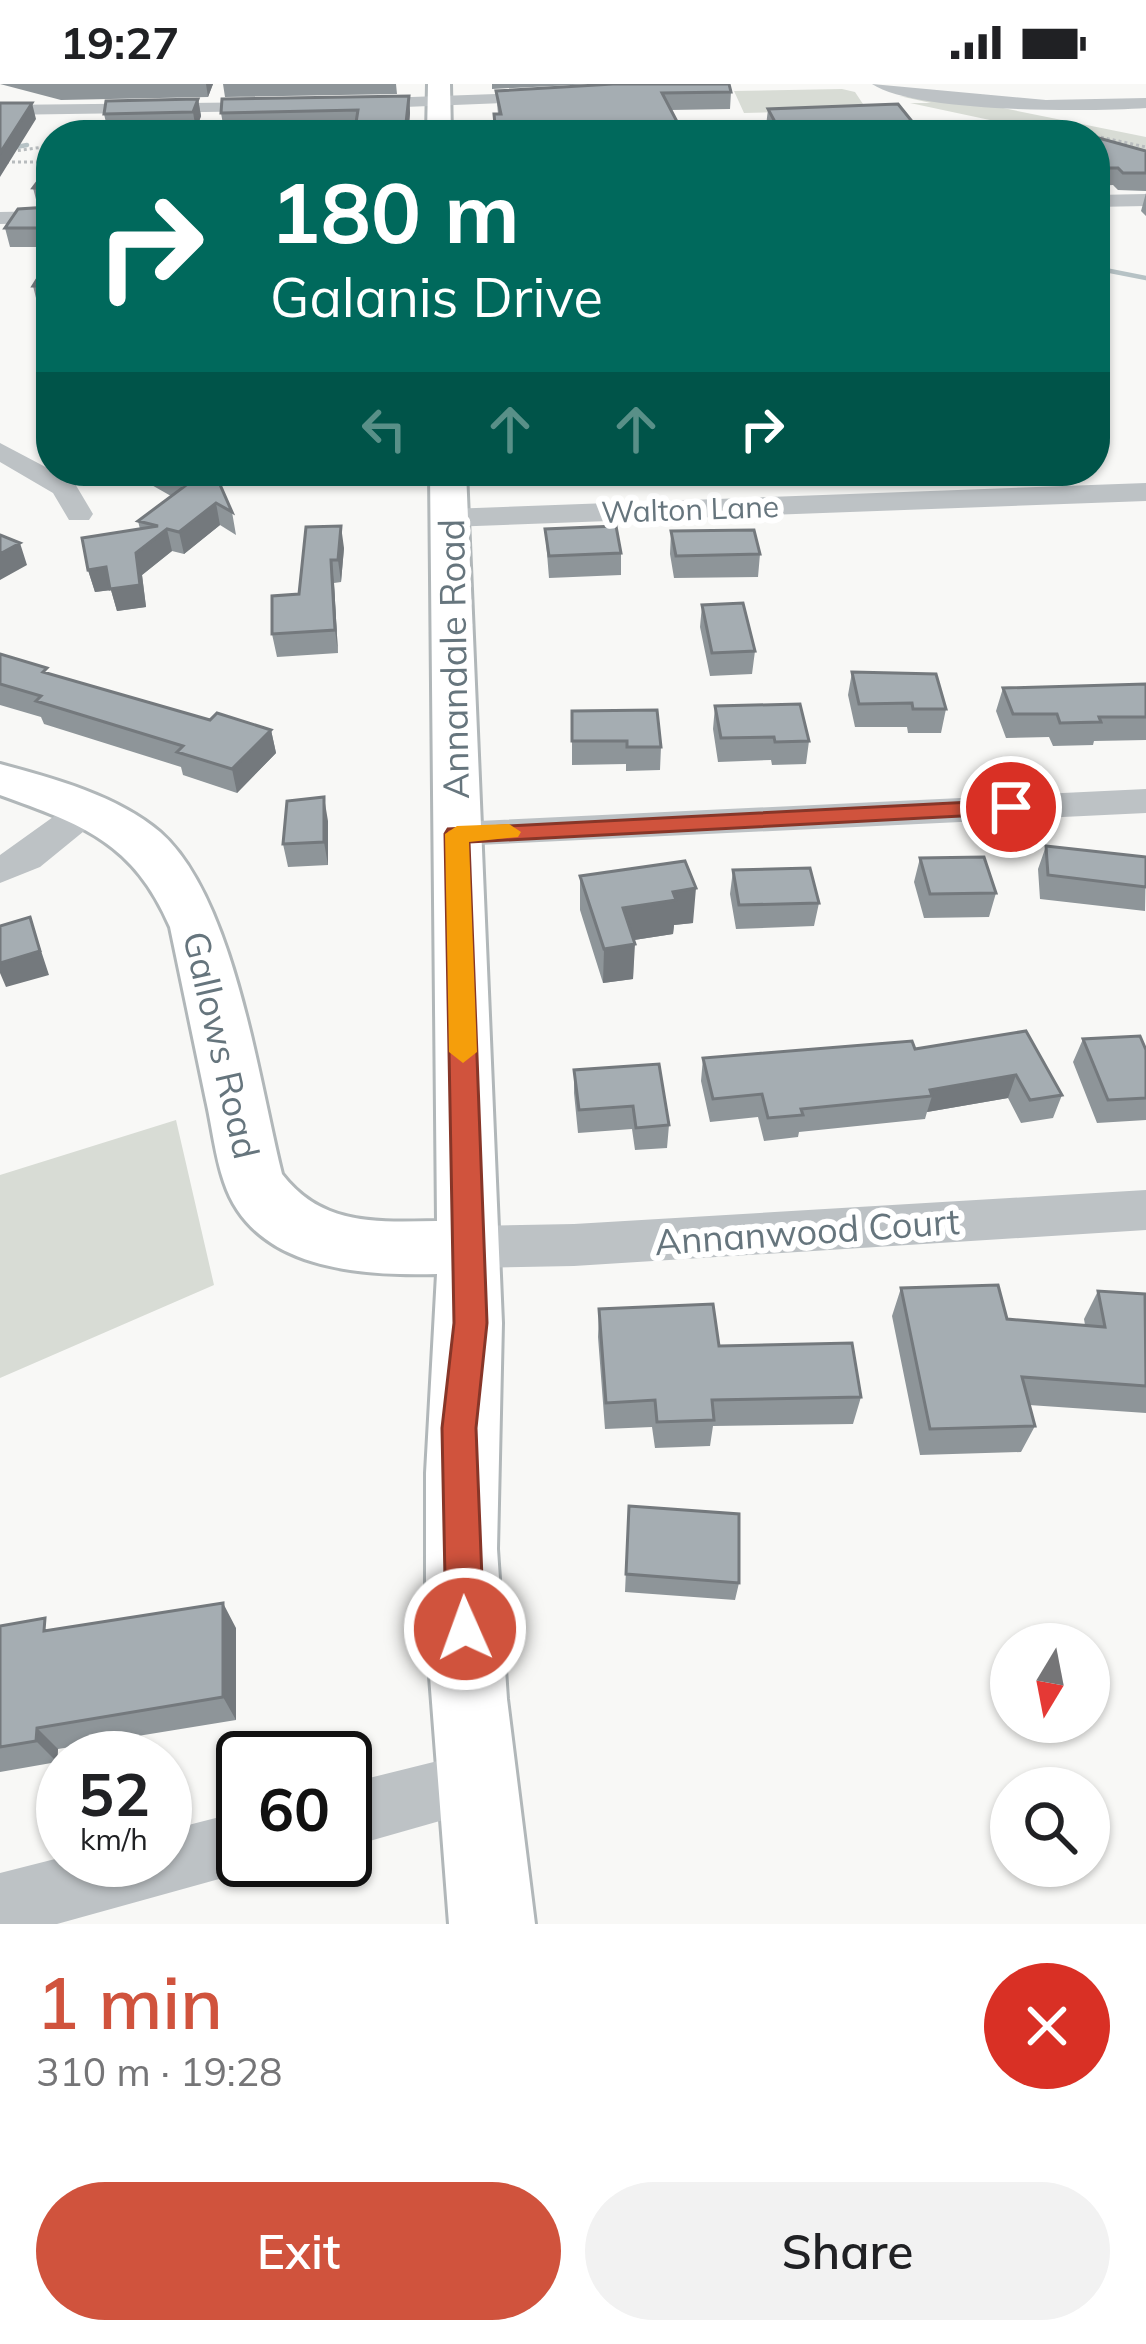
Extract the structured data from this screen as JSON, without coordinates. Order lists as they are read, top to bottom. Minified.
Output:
{"streets":{"main road":["Annandale Road","Gallows Road"],"street":["Walton Lane","Annanwood Court"]},"crossings":[["Walton Lane","Annandale Road"],["Annandale Road","Gallows Road"],["Annandale Road","Annanwood Court"],["Gallows Road","Annanwood Court"]],"north":"bottom","page":{"status":"19:27","turn":["180 m","Galanis Drive"],"speed":"52 km/h","limit":"60","heading":["1 min","310 m · 19:28"],"buttons":["Exit","Share"]}}
